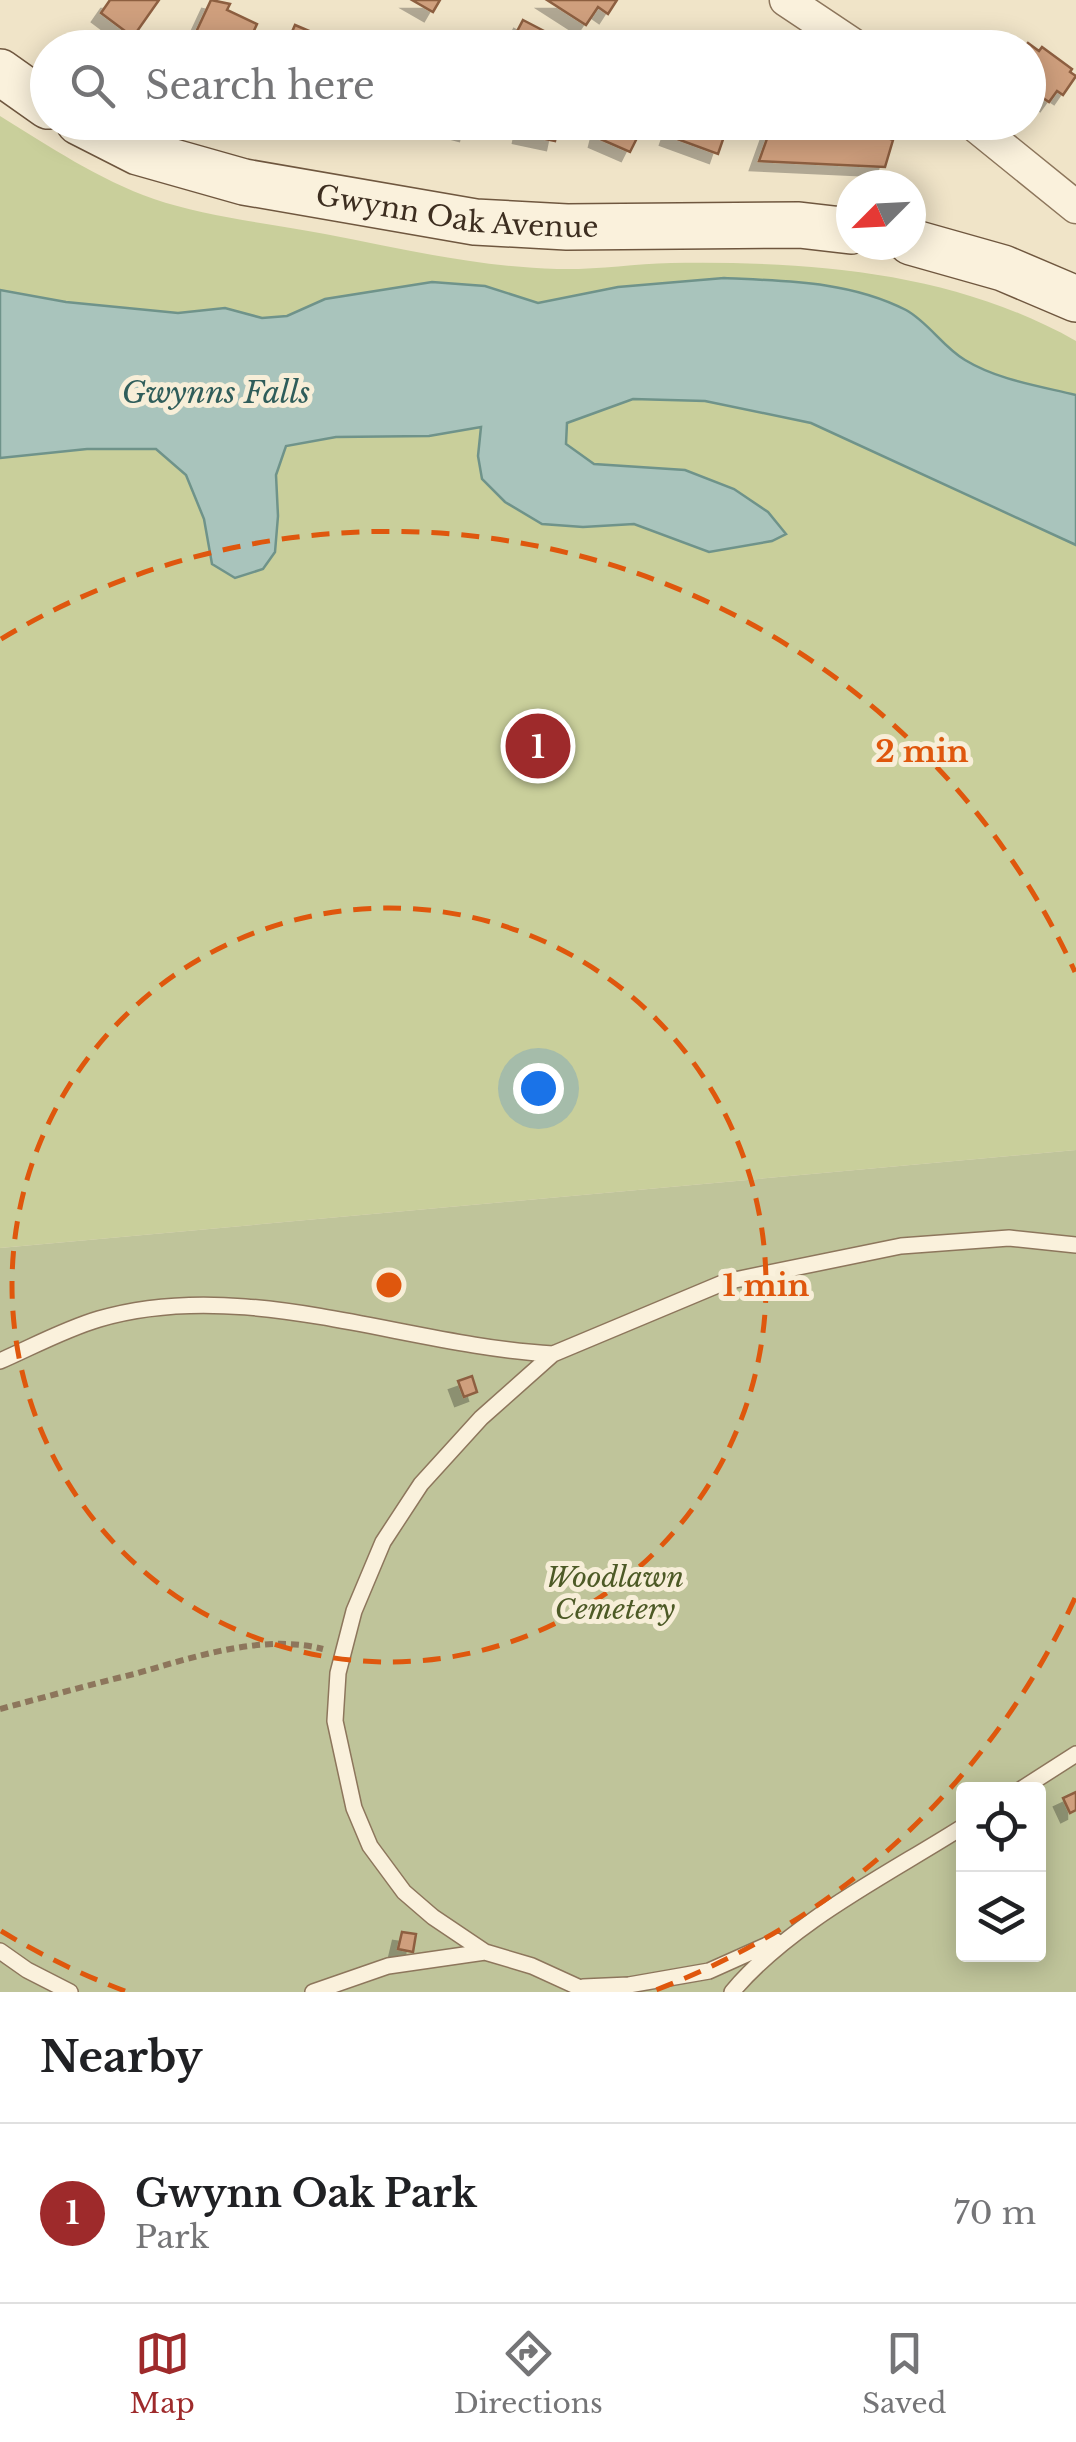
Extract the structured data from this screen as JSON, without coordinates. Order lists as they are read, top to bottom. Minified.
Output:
{"streets":{"main road":["Gwynn Oak Avenue"]},"water":["Gwynns Falls"],"parks":["Woodlawn Cemetery"],"north":"bottom left","page":{"search":"Search here","pins":"1","heading":"Nearby","list":[{"mark":"1","name":"Gwynn Oak Park","note":"Park","value":"70 m"}],"nav":["Map","Directions","Saved"]},"rings":["2 min","1 min"]}
